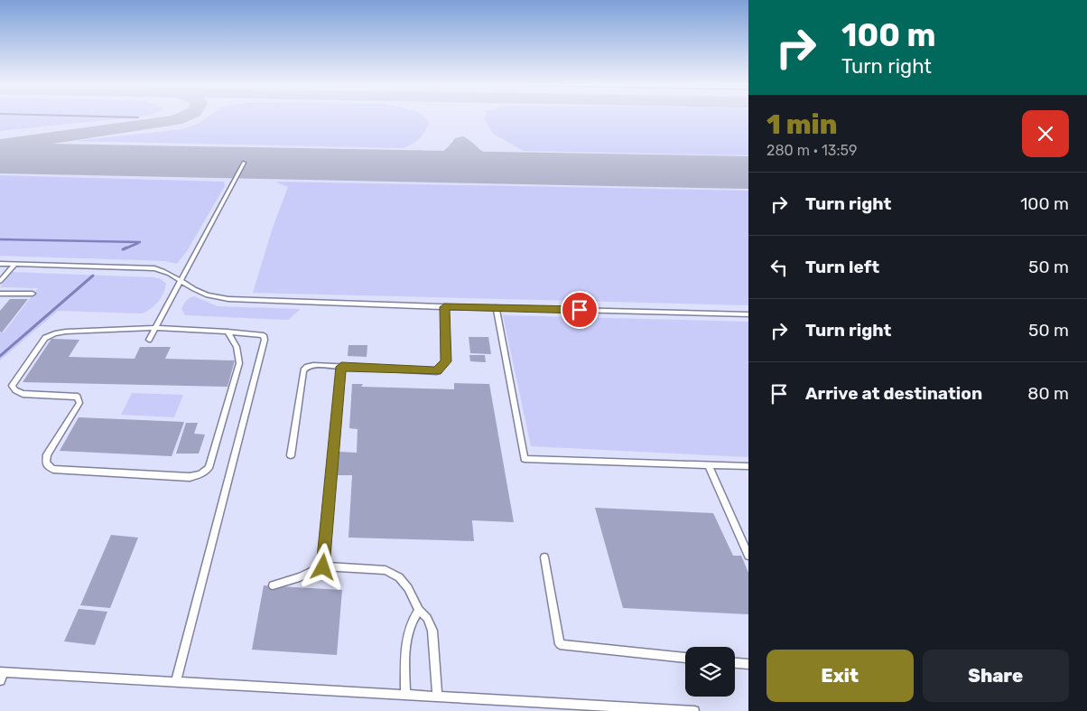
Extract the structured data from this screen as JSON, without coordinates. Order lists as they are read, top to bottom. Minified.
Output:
{"page":{"turn":["100 m","Turn right"],"heading":["1 min","280 m · 13:59"],"list":[{"name":"Turn right","value":"100 m"},{"name":"Turn left","value":"50 m"},{"name":"Turn right","value":"50 m"},{"name":"Arrive at destination","value":"80 m"}],"buttons":["Exit","Share"]}}
